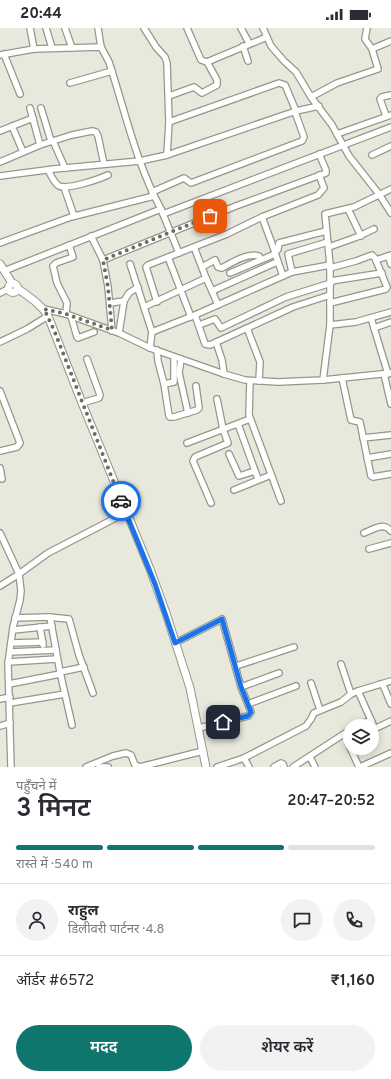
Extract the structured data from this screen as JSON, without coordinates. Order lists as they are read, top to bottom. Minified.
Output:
{"page":{"status":"20:44","heading":["3 मिनट","पहुँचने में","20:47–20:52"],"panel":["राहुल","डिलीवरी पार्टनर · 4.8","ऑर्डर #6572","₹1,160"],"bar":"रास्ते में · 540 m","buttons":["मदद","शेयर करें"]}}
